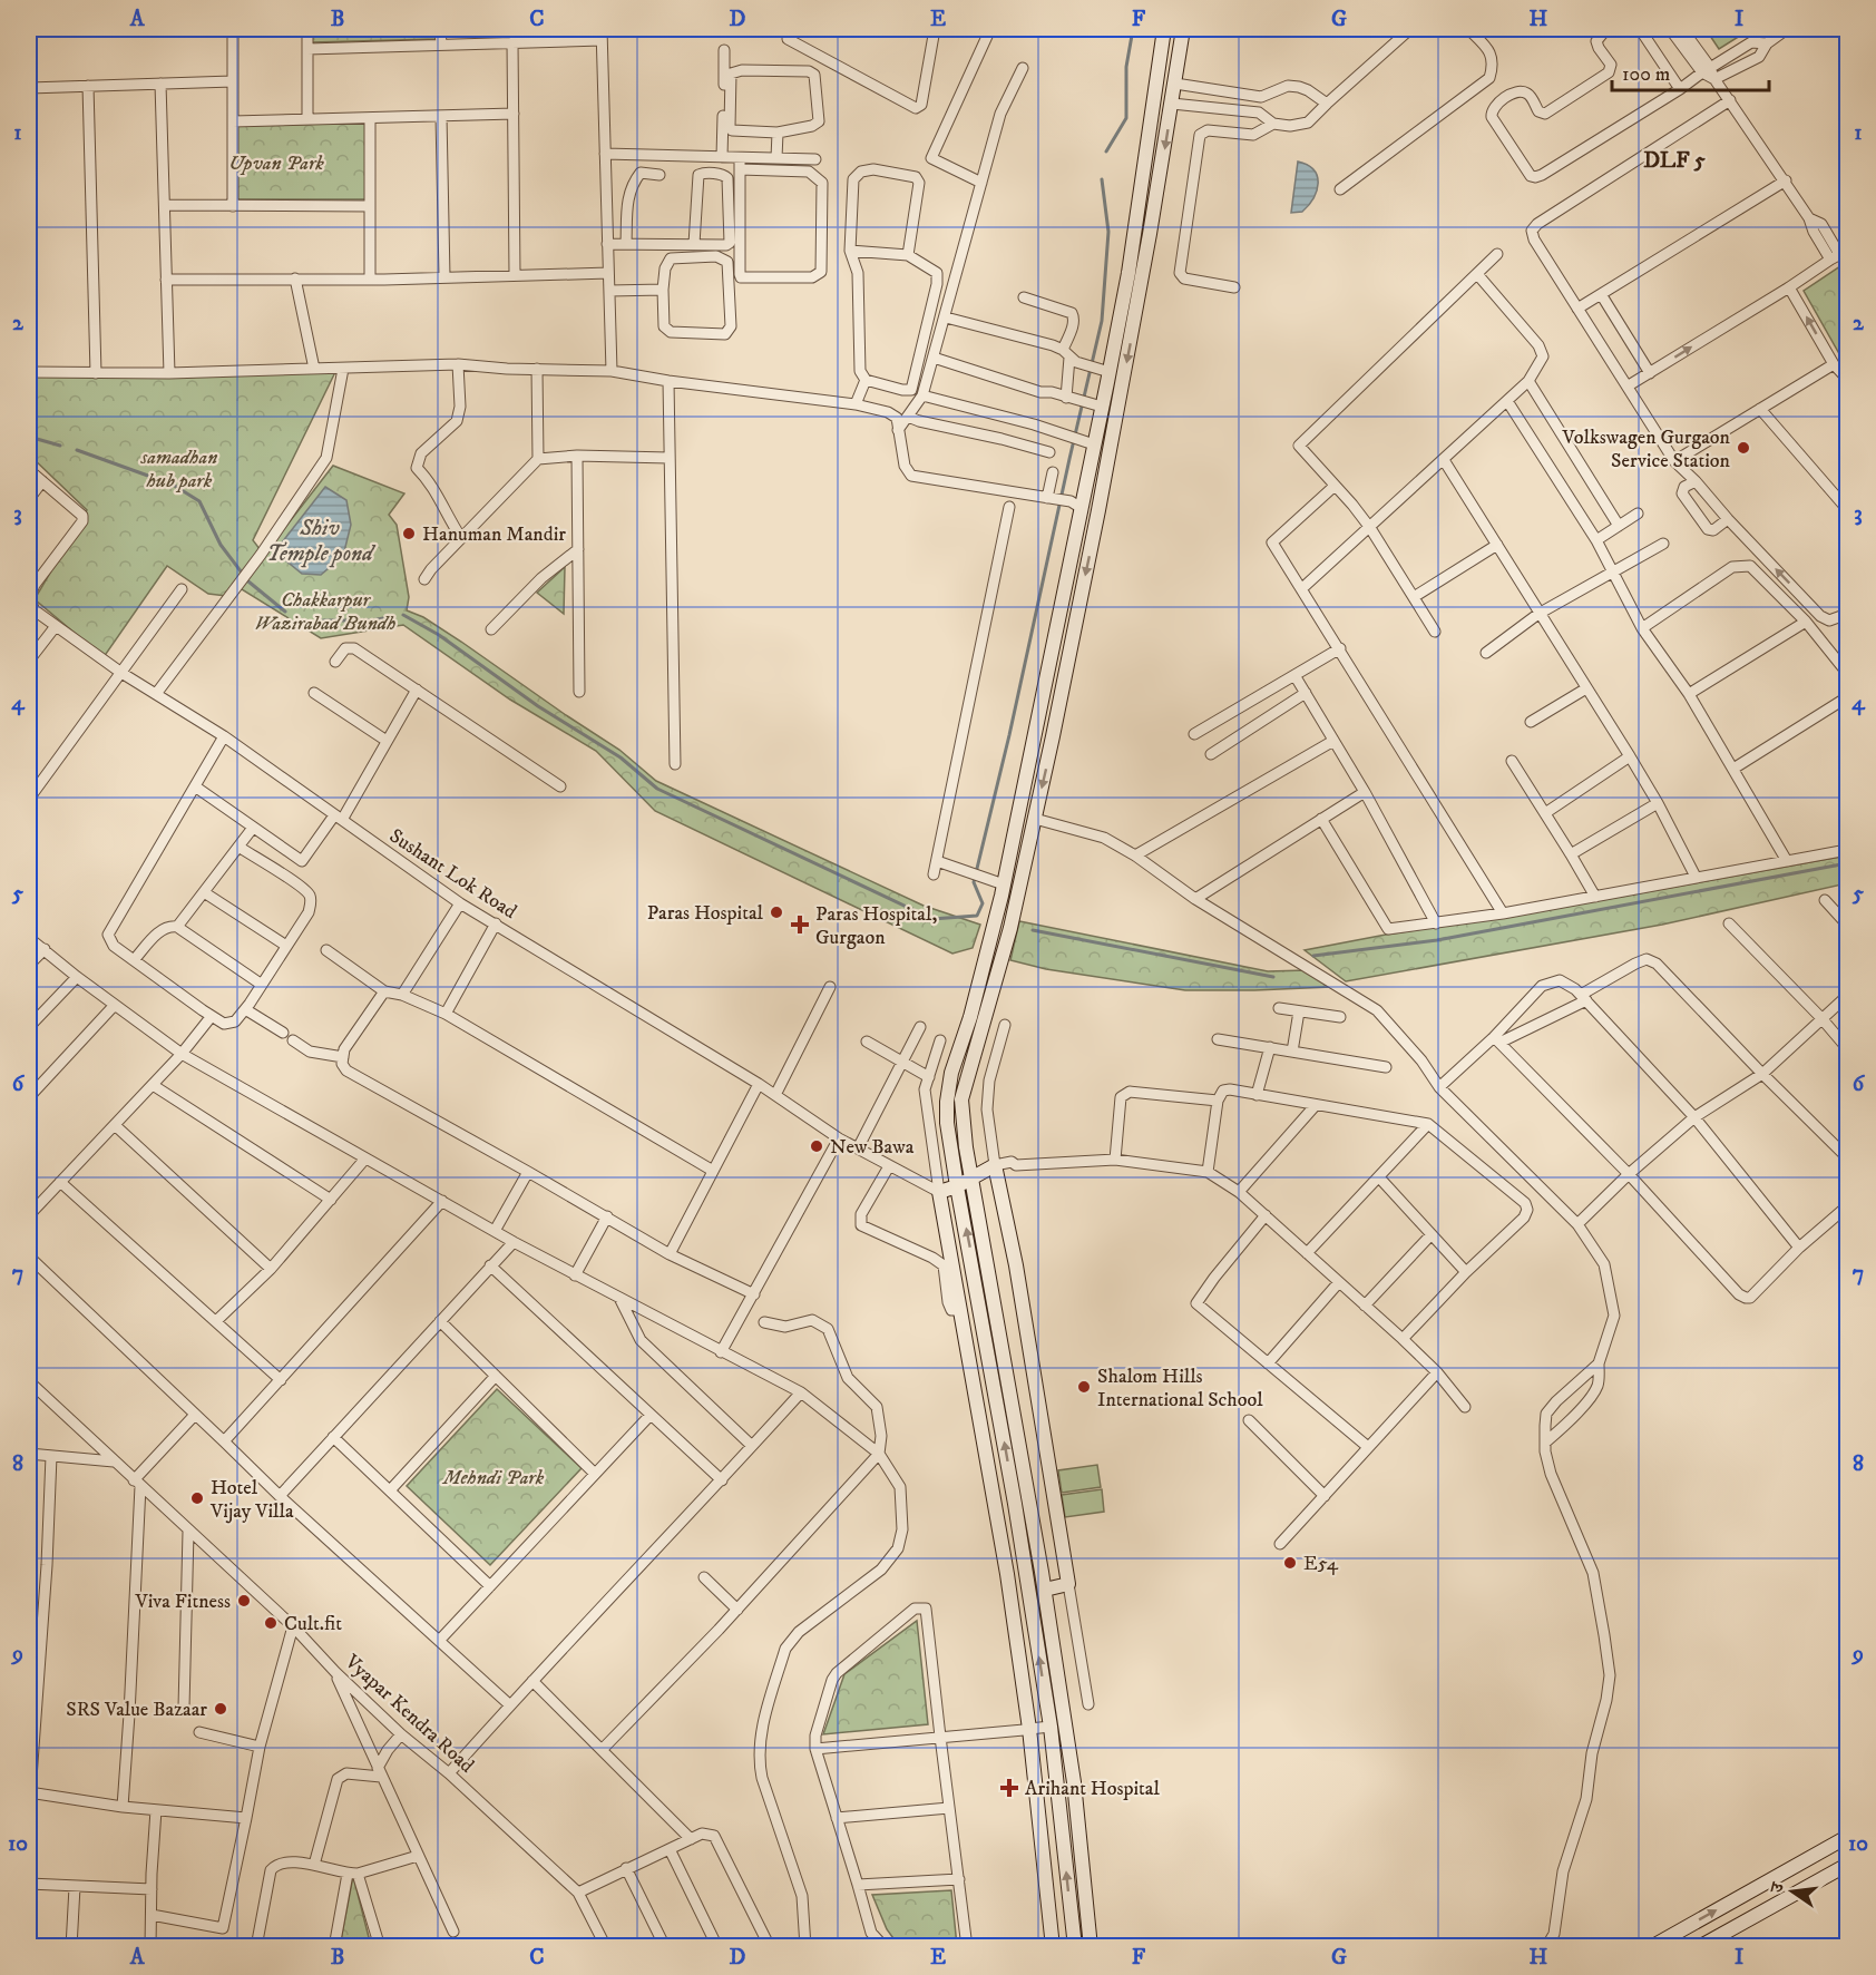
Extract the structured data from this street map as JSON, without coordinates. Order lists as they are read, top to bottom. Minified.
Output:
{"streets":{"street":["Sushant Lok Road","Vyapar Kendra Road"]},"districts":["DLF 5"],"water":["Shiv Temple pond"],"parks":["Upvan Park","samadhan hub park","Chakkarpur Wazirabad Bundh","Mehndi Park"],"places":{"other":["Volkswagen Gurgaon Service Station","Hanuman Mandir","Paras Hospital","New Bawa","Shalom Hills International School","Hotel Vijay Villa","E54","Viva Fitness","Cult.fit","SRS Value Bazaar"],"health":["Paras Hospital, Gurgaon","Arihant Hospital"]},"scale_bar":"100 m","north":"left","grid":{"columns":["A","B","C","D","E","F","G","H","I"],"rows":["1","2","3","4","5","6","7","8","9","10"]}}
